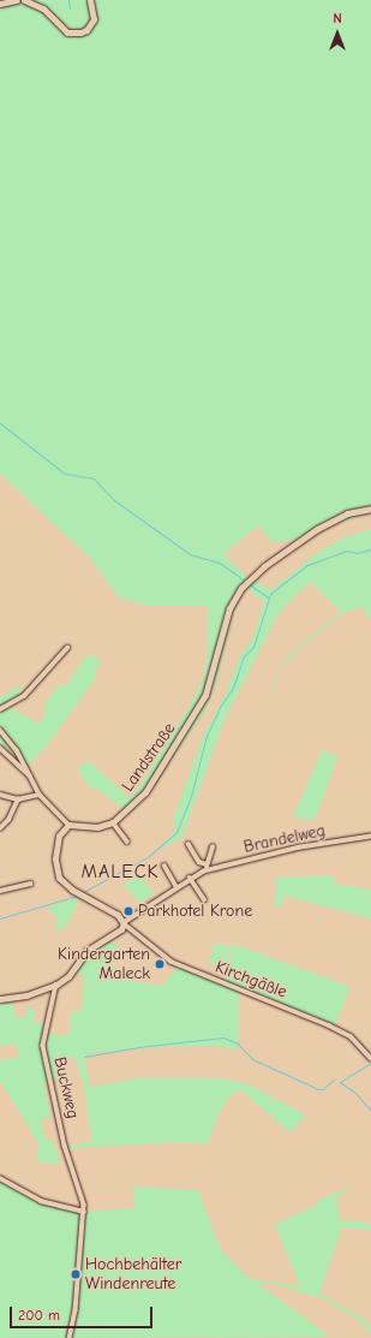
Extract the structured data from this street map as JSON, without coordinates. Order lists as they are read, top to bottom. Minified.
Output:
{"streets":{"street":["Landstraße","Brandelweg","Kirchgäßle","Buckweg"]},"crossings":[["Brandelweg","Kirchgäßle"]],"districts":["MALECK"],"places":["Parkhotel Krone","Kindergarten Maleck","Hochbehälter Windenreute"],"scale_bar":"200 m","north":"top"}
